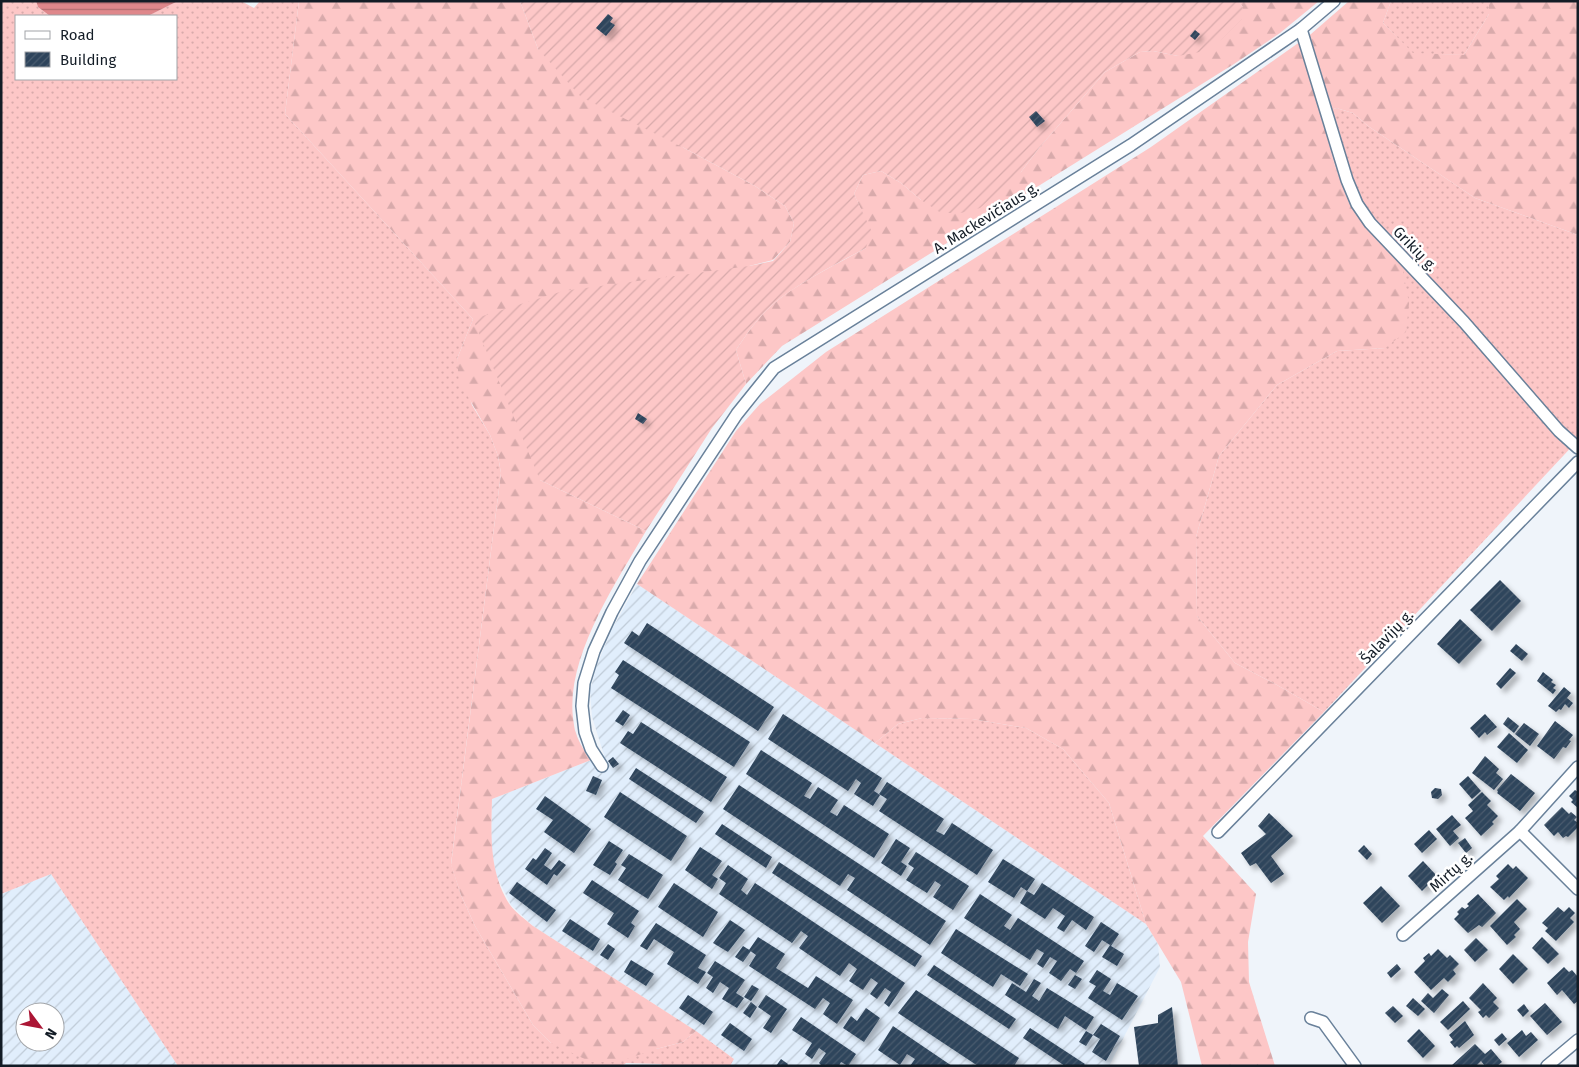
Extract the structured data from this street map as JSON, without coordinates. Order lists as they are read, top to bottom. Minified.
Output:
{"streets":{"street":["A. Mackevičiaus g.","Grikių g.","Šalavijų g.","Mirtų g."]},"crossings":[["A. Mackevičiaus g.","Grikių g."]],"legend":["Road","Building"],"north":"bottom right"}
